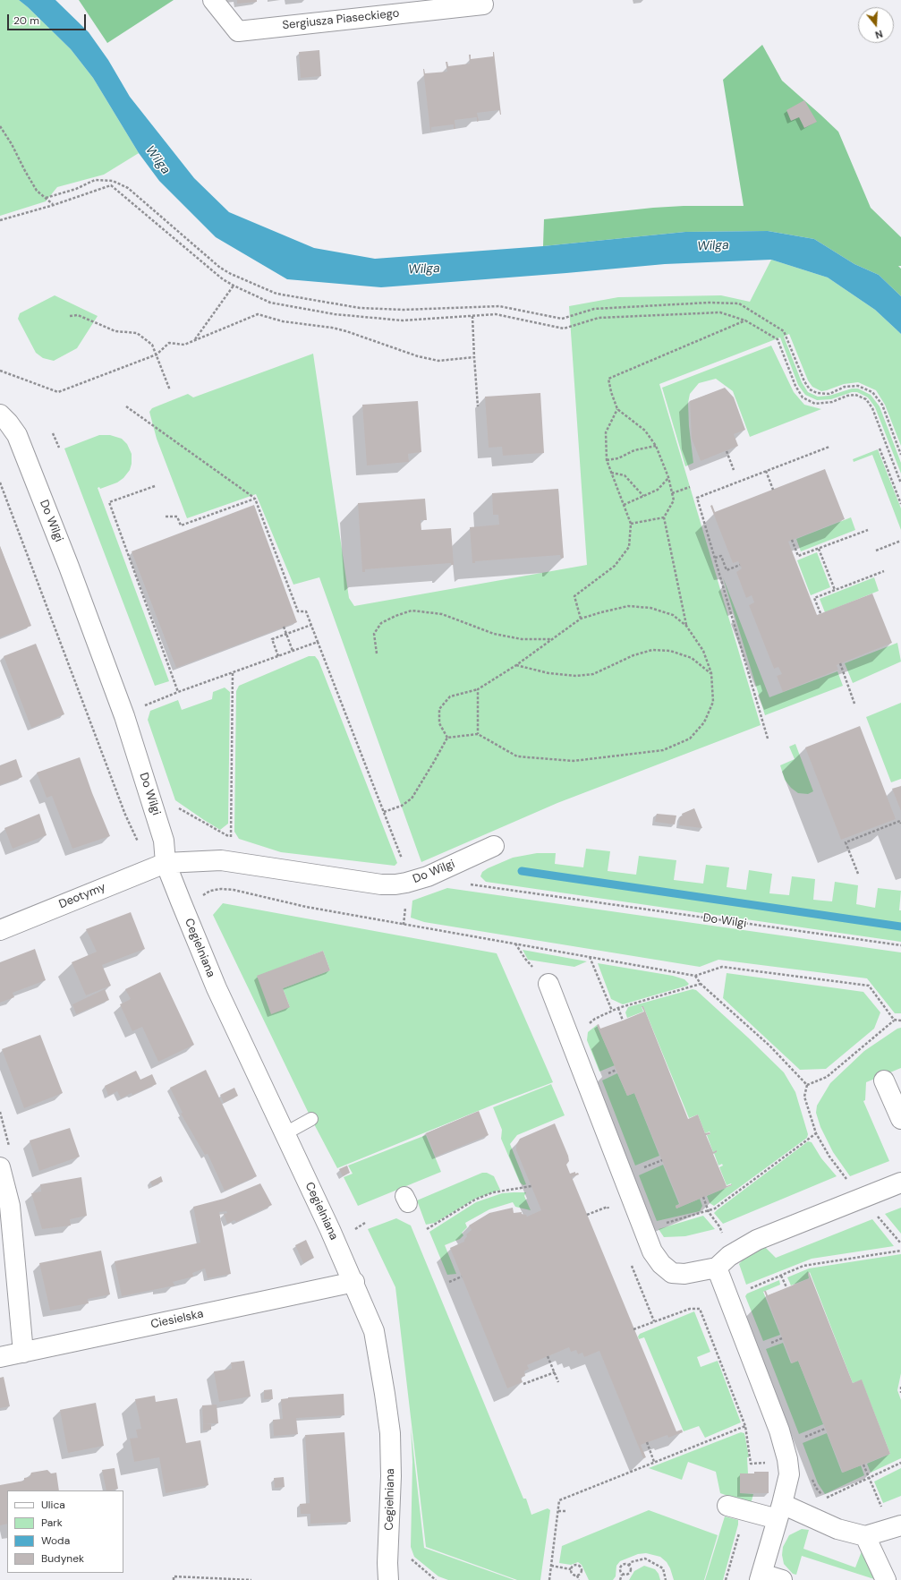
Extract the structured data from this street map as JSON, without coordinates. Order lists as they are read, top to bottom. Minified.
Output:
{"streets":{"street":["Sergiusza Piaseckiego","Do Wilgi","Deotymy","Cegielniana","Ciesielska"]},"crossings":[["Do Wilgi","Deotymy"],["Do Wilgi","Cegielniana"],["Deotymy","Cegielniana"],["Cegielniana","Ciesielska"]],"water":["Wilga"],"legend":["Ulica","Park","Woda","Budynek"],"scale_bar":"20 m","north":"bottom"}
